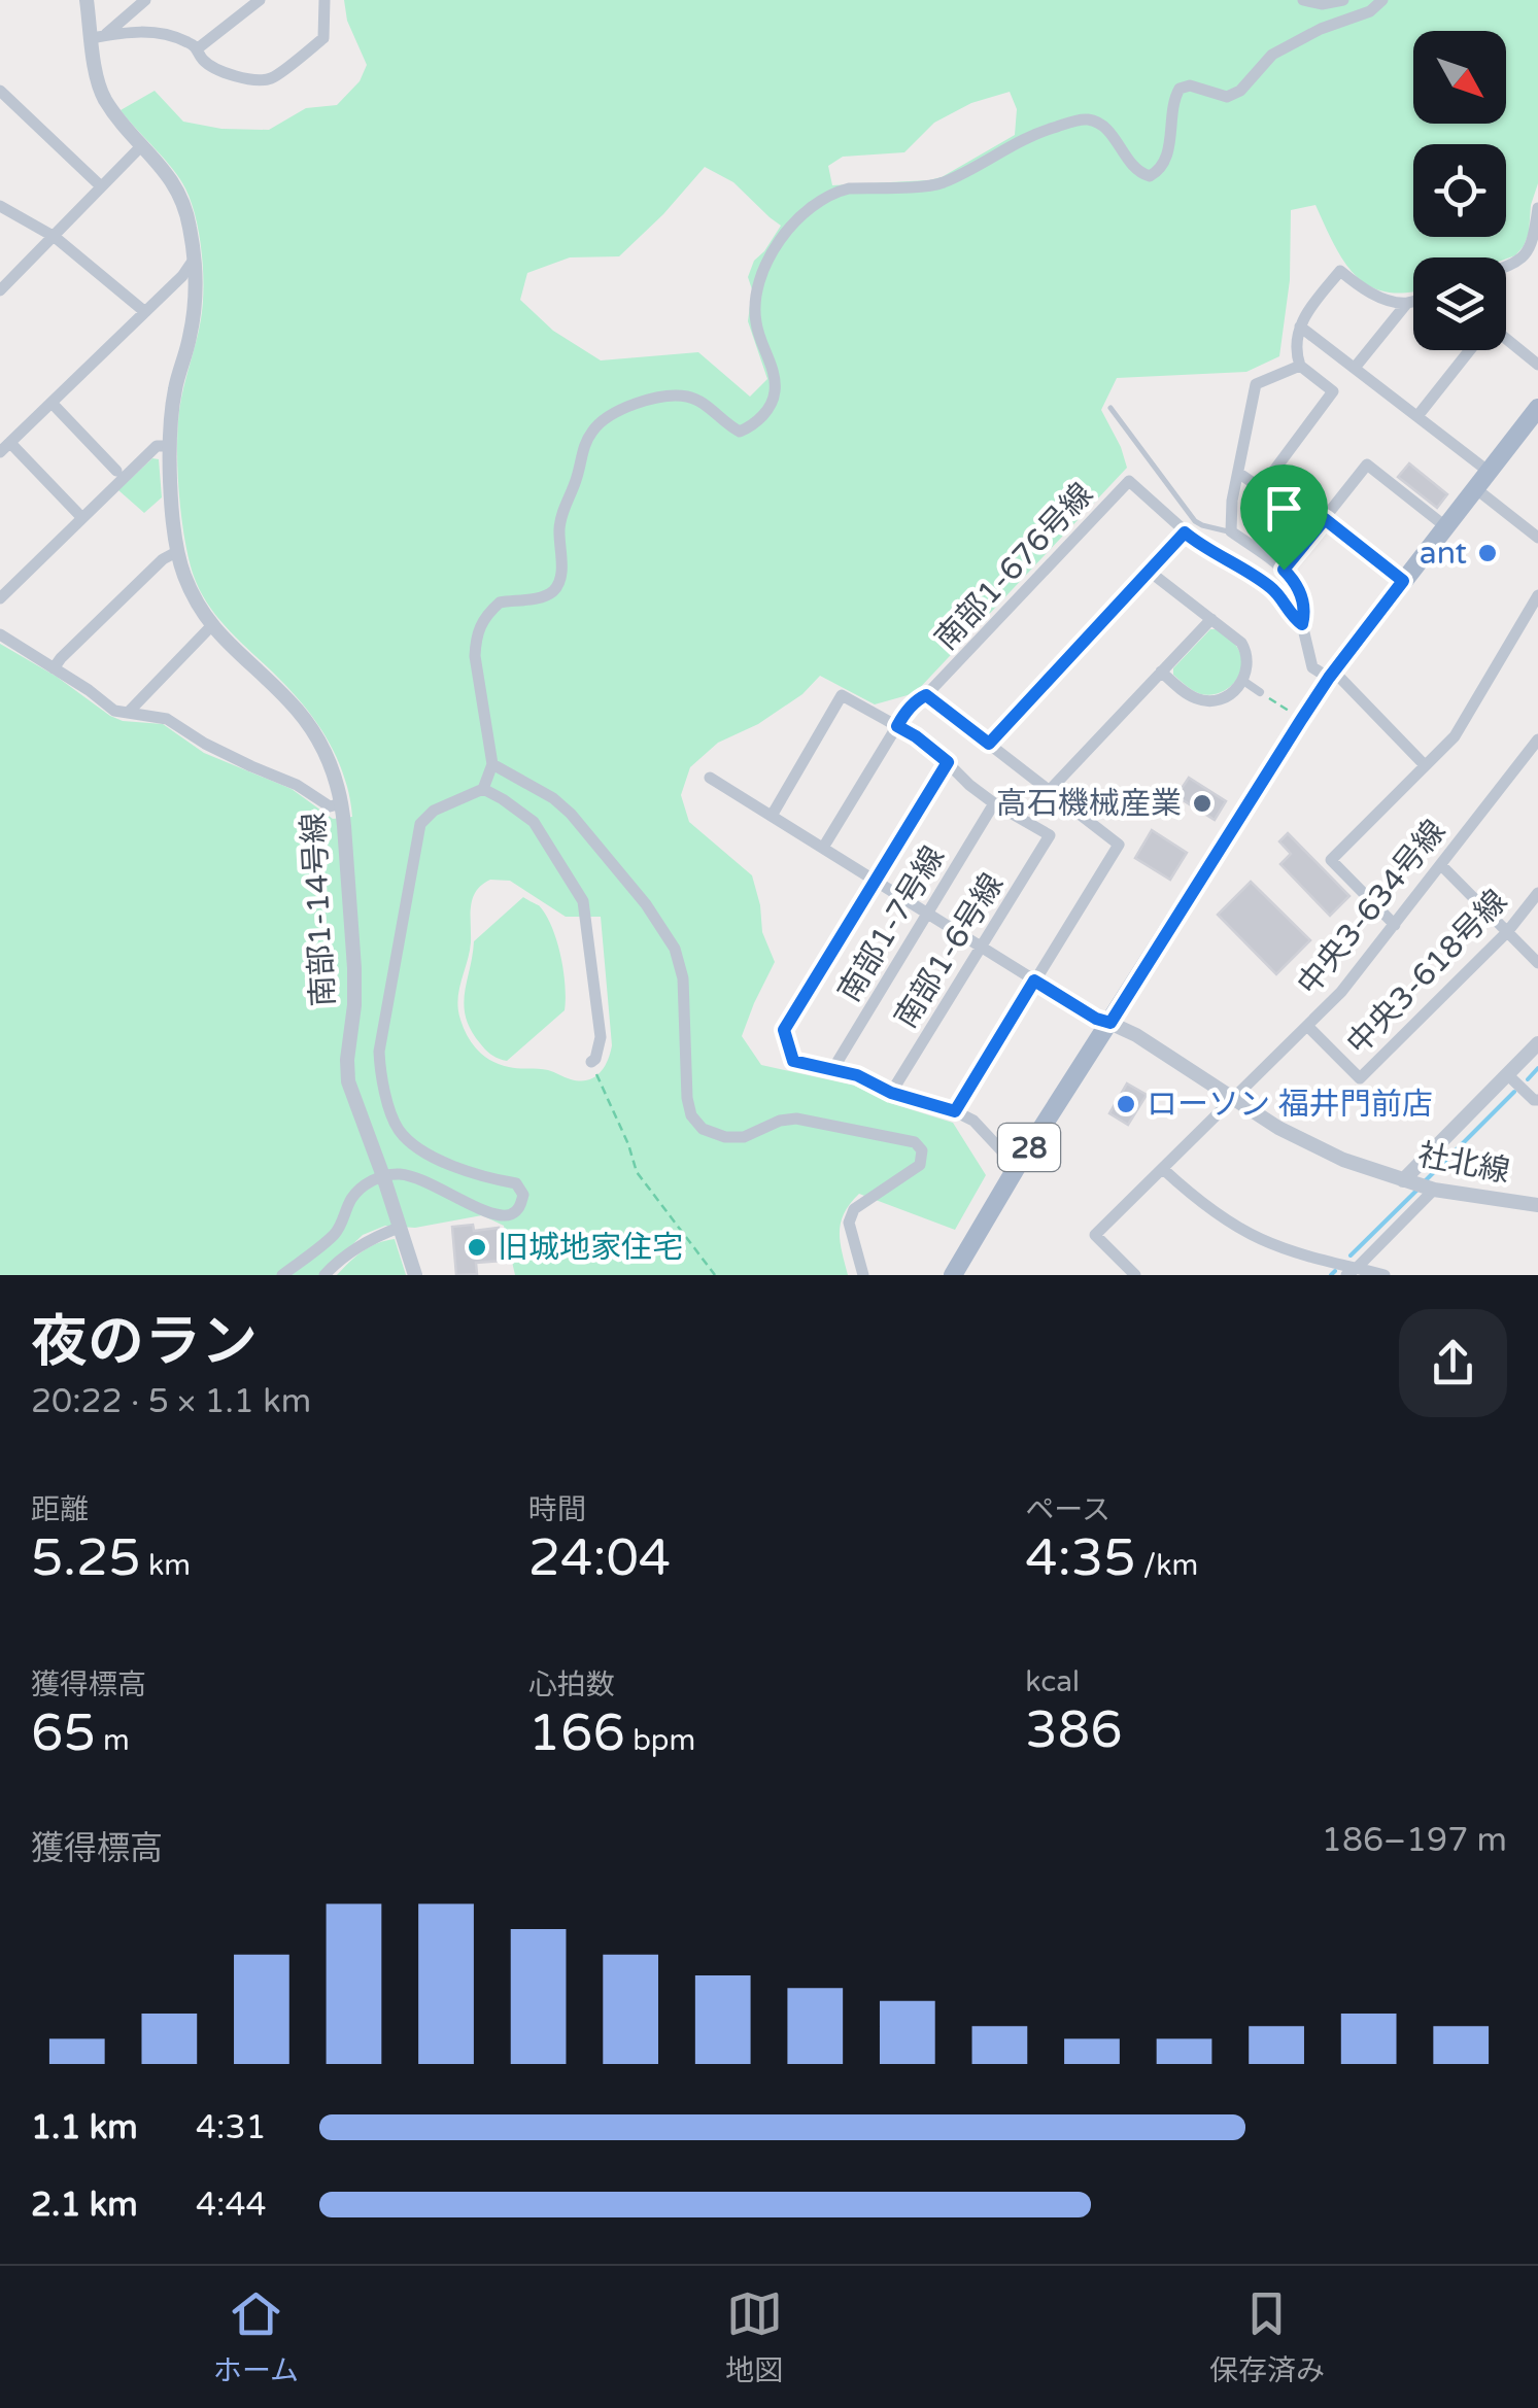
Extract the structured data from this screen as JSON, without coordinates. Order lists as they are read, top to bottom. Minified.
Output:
{"streets":{"main road":["28"],"street":["南部1-676号線","中央3-634号線","南部1-14号線","南部1-7号線","南部1-6号線","中央3-618号線","社北線"]},"crossings":[["南部1-676号線","28"],["中央3-634号線","中央3-618号線"],["中央3-634号線","社北線"],["南部1-7号線","南部1-6号線"],["28","社北線"]],"places":["ant","高石機械産業","ローソン 福井門前店","旧城地家住宅"],"north":"bottom right","page":{"heading":["夜のラン","20:22 · 5 × 1.1 km"],"stats":[["距離","5.25 km"],["時間","24:04"],["ペース","4:35 /km"],["獲得標高","65 m"],["心拍数","166 bpm"],["kcal","386"]],"chart":["獲得標高","186–197 m"],"list":[{"name":"1.1 km","note":"4:31"},{"name":"2.1 km","note":"4:44"}],"tabs":["ホーム","地図","保存済み"]}}
